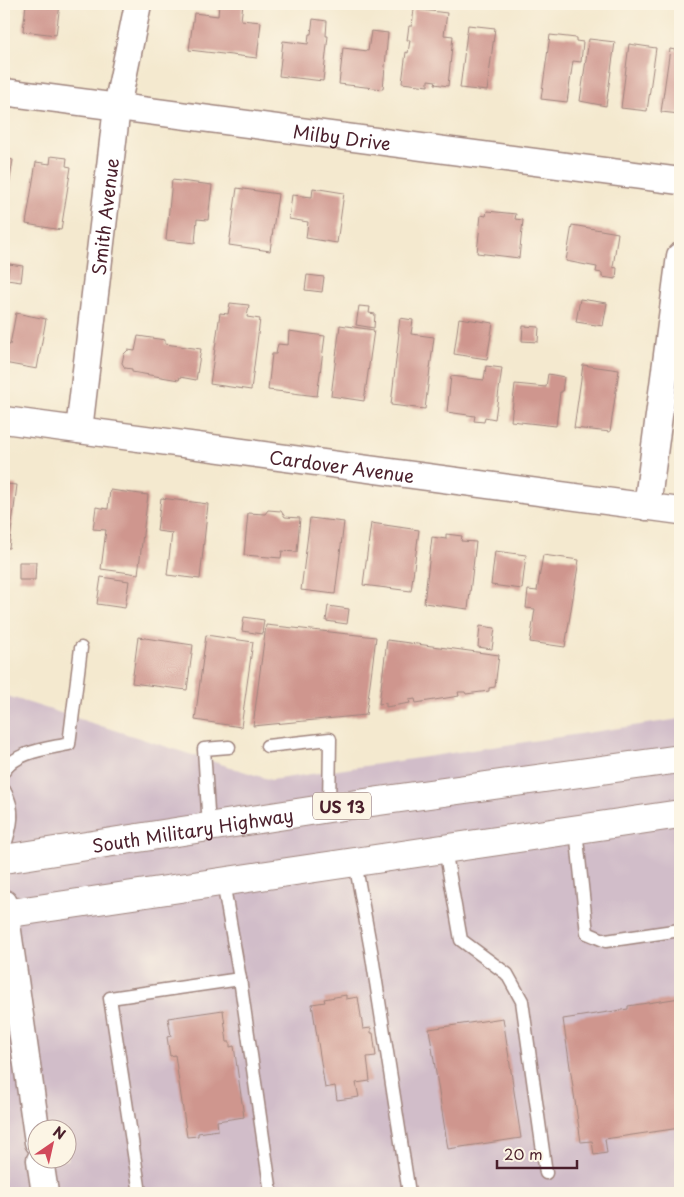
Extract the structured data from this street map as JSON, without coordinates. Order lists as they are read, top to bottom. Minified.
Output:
{"streets":{"main road":["US 13","South Military Highway"],"street":["Milby Drive","Smith Avenue","Cardover Avenue"]},"crossings":[["Milby Drive","Smith Avenue"],["Smith Avenue","Cardover Avenue"]],"scale_bar":"20 m","north":"top right"}
